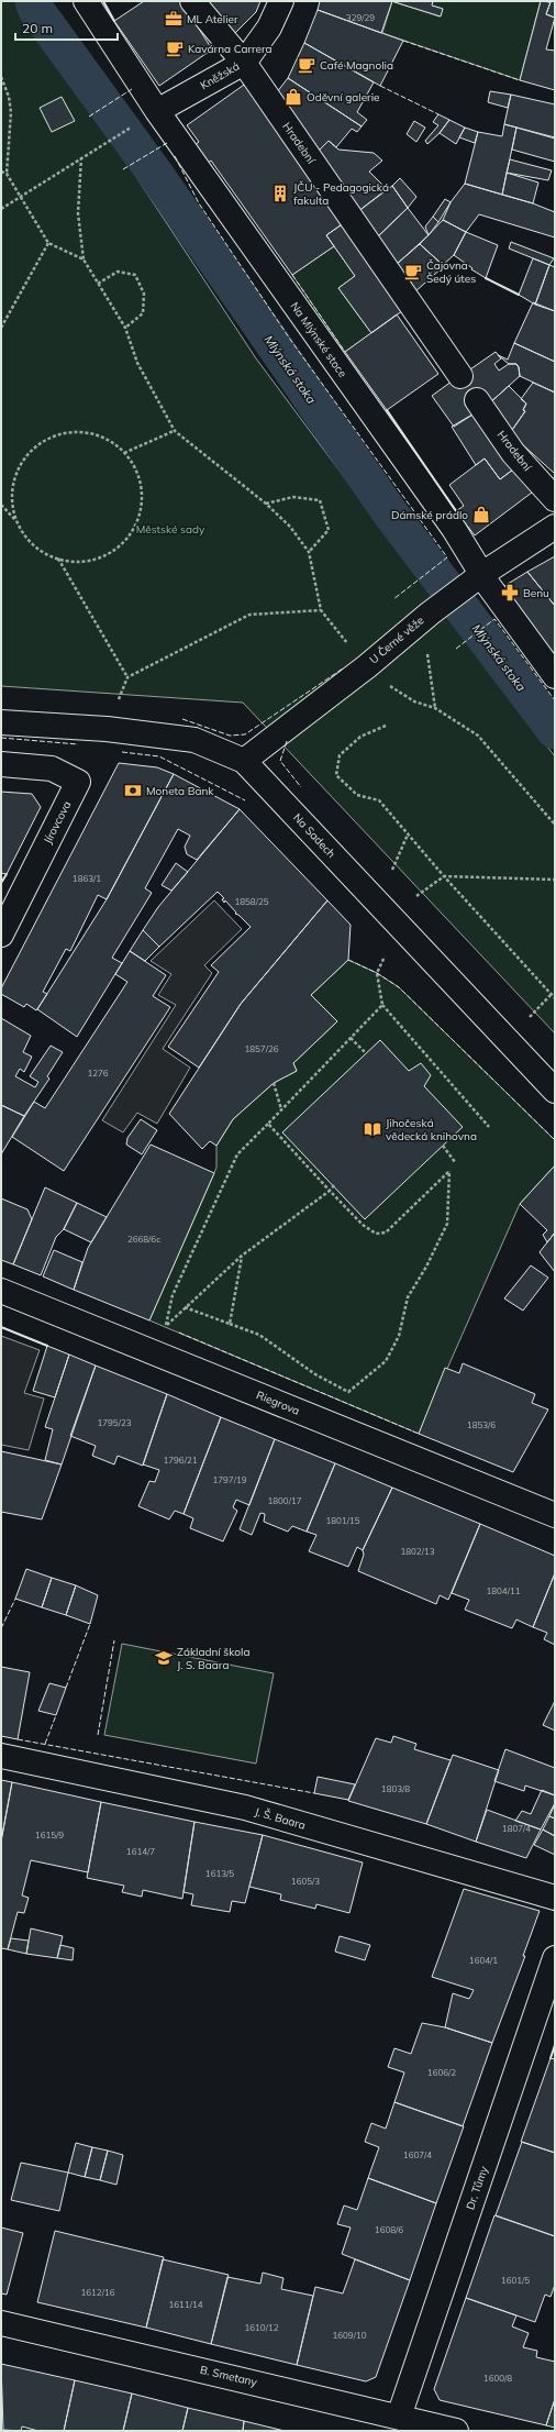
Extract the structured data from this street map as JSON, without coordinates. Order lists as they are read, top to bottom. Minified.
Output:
{"streets":{"street":["Kněžská","Hradební","Na Mlýnské stoce","U Černé věže","Jírovcova","Na Sadech","Riegrova","J. Š. Baara","Dr. Tůmy","B. Smetany"]},"crossings":[["Kněžská","Hradební"],["Kněžská","Na Mlýnské stoce"],["Na Mlýnské stoce","U Černé věže"],["U Černé věže","Na Sadech"],["Dr. Tůmy","B. Smetany"]],"water":["Mlýnská stoka"],"parks":["Městské sady"],"places":{"office":["ML Atelier"],"cafe":["Kavárna Carrera","Café Magnolia","Čajovna Šedý útes"],"shop":["Oděvní galerie","Dámské prádlo"],"building":["JČU - Pedagogická fakulta"],"pharmacy":["Benu"],"bank":["Moneta Bank"],"library":["Jihočeská vědecká knihovna"],"school or university":["Základní škola J. S. Baara"]},"house_numbers":["329/29","1863/1","1858/25","1857/26","1276","2668/6c","1795/23","1853/6","1796/21","1797/19","1800/17","1801/15","1802/13","1804/11","1803/8","1807/4","1615/9","1614/7","1613/5","1605/3","1604/1","1606/2","1607/4","1608/6","1601/5","1612/16","1611/14","1610/12","1609/10","1600/8"],"scale_bar":"20 m"}
